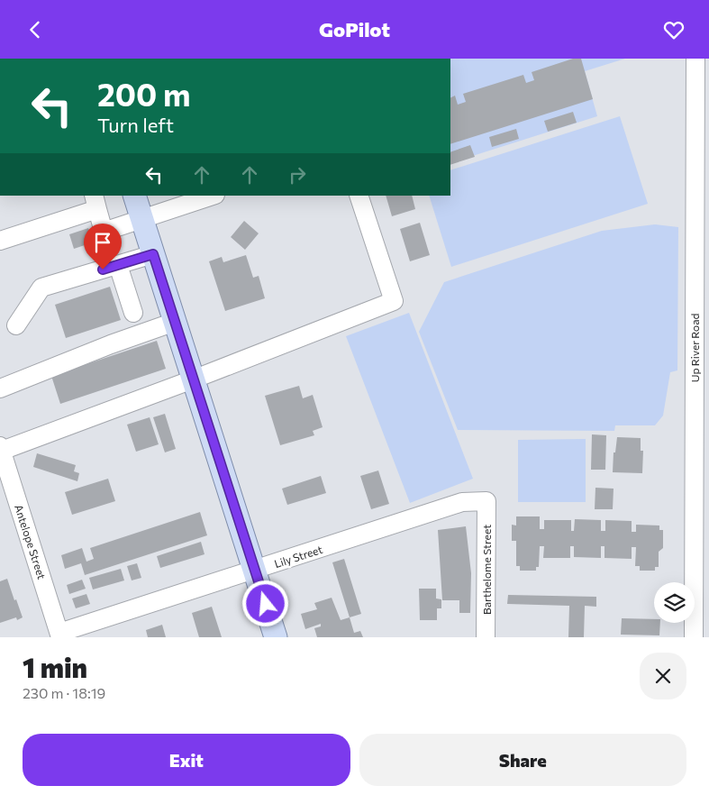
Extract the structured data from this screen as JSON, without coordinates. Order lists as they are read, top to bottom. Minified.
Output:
{"streets":{"street":["Up River Road","Antelope Street","Lily Street","Barthelome Street"]},"crossings":[["Antelope Street","Lily Street"],["Lily Street","Barthelome Street"]],"page":{"header":"GoPilot","turn":["200 m","Turn left"],"heading":["1 min","230 m · 18:19"],"buttons":["Exit","Share"]}}
